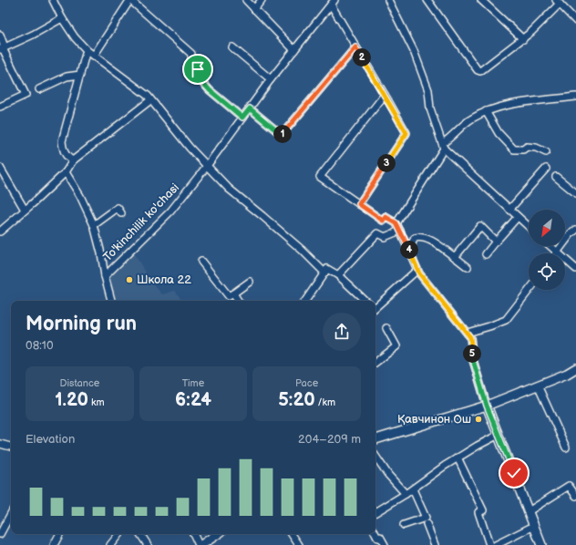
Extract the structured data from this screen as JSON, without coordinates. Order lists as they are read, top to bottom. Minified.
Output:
{"streets":{"street":["To'kinchilik ko'chasi"]},"places":["Школа 22","Қавчинон Ош"],"north":"bottom left","page":{"pins":["2","1","3","4","5"],"heading":["Morning run","08:10"],"stats":[["Distance","1.20 km"],["Time","6:24"],["Pace","5:20 /km"]],"chart":["Elevation","204–209 m"]}}
